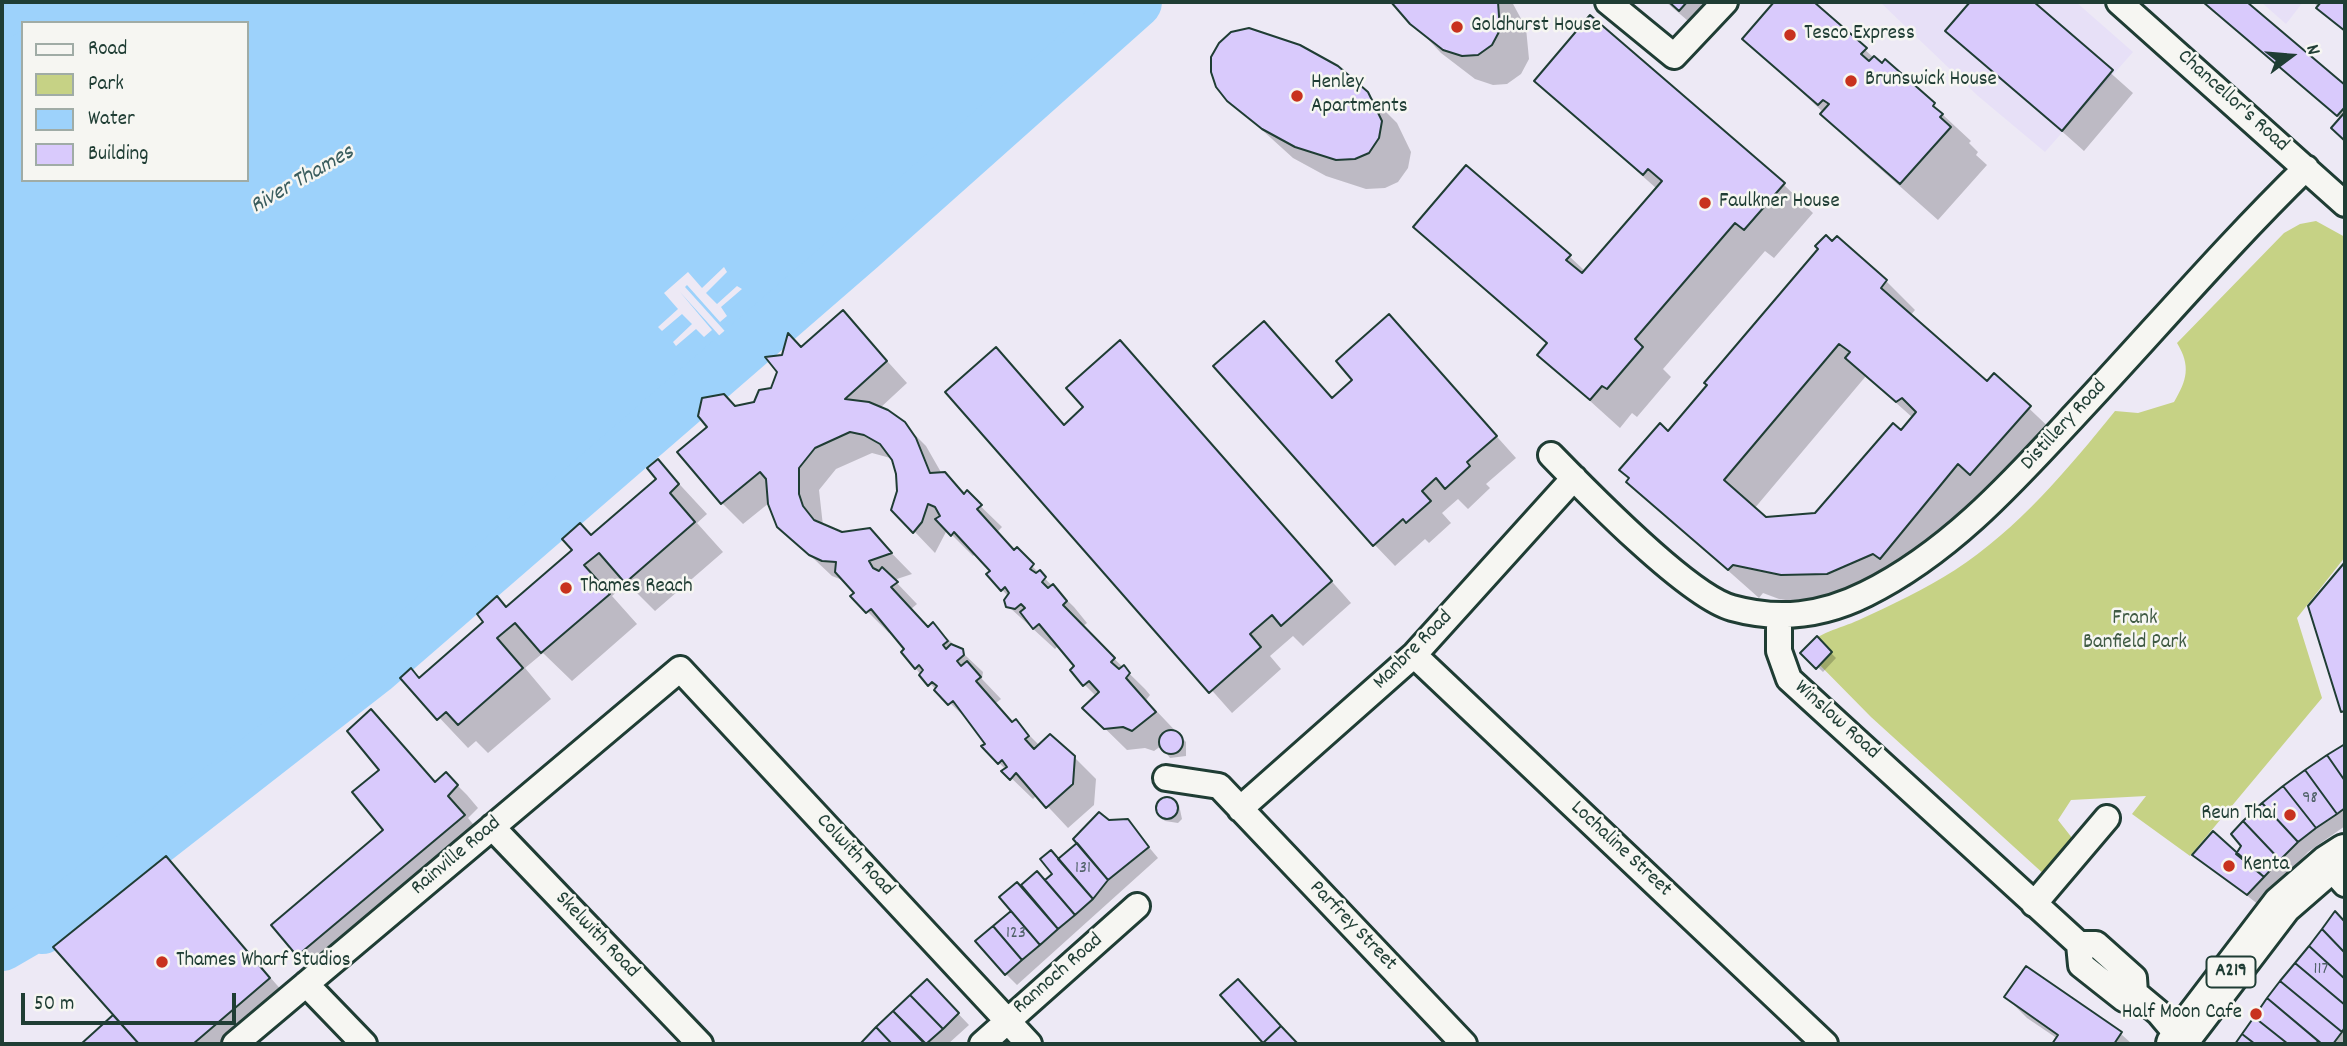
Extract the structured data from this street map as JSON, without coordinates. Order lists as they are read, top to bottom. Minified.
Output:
{"streets":{"main road":["A219"],"street":["Chancellor's Road","Distillery Road","Manbre Road","Winslow Road","Lochaline Street","Colwith Road","Rainville Road","Parfrey Street","Skelwith Road","Rannoch Road"]},"crossings":[["Chancellor's Road","Distillery Road"],["Distillery Road","Winslow Road"],["Manbre Road","Lochaline Street"],["Manbre Road","Parfrey Street"],["Winslow Road","A219"],["Colwith Road","Rainville Road"],["Colwith Road","Rannoch Road"],["Rainville Road","Skelwith Road"]],"water":["River Thames"],"parks":["Frank Banfield Park"],"places":["Goldhurst House","Tesco Express","Brunswick House","Henley Apartments","Faulkner House","Thames Reach","Reun Thai","Kenta","Thames Wharf Studios","Half Moon Cafe"],"house_numbers":["98","131","123","117"],"legend":["Road","Park","Water","Building"],"scale_bar":"50 m","north":"right"}
